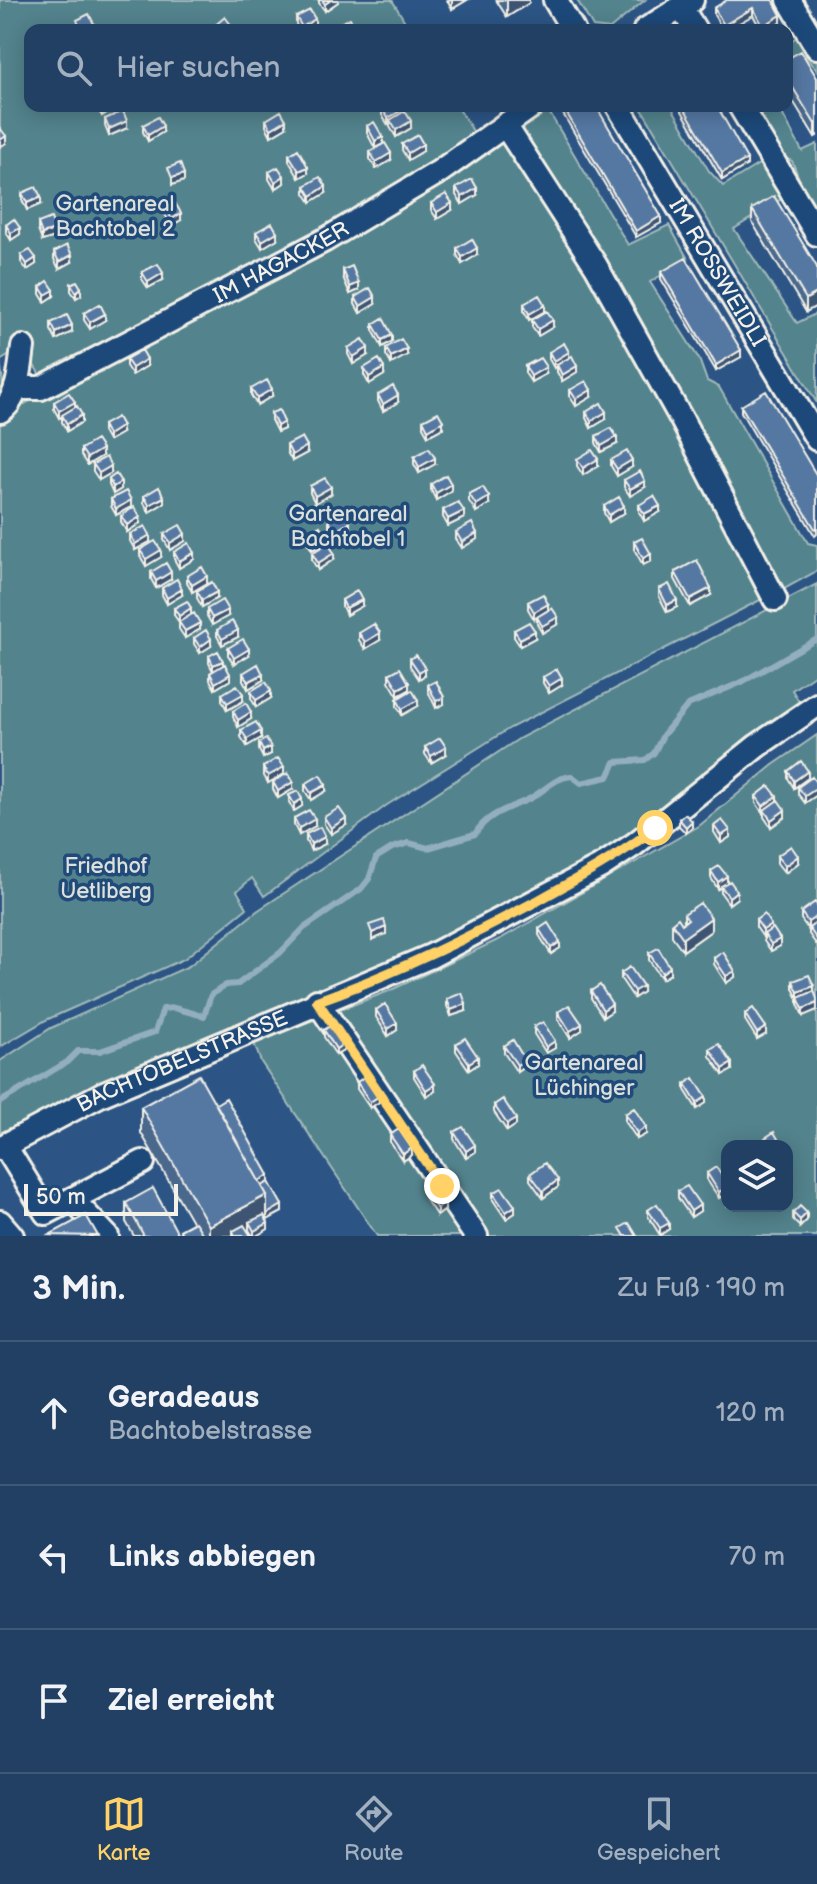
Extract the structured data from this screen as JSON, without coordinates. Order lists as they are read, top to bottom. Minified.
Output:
{"streets":{"street":["IM HAGACKER","IM ROSSWEIDLI","BACHTOBELSTRASSE"]},"parks":["Gartenareal Bachtobel 2","Gartenareal Bachtobel 1","Friedhof Uetliberg","Gartenareal Lüchinger"],"scale_bar":"50 m","page":{"search":"Hier suchen","scale":"50 m","heading":["3 Min.","Zu Fuß · 190 m"],"list":[["Geradeaus","Bachtobelstrasse","120 m"],["Links abbiegen","70 m"],"Ziel erreicht"],"nav":["Karte","Route","Gespeichert"]}}
